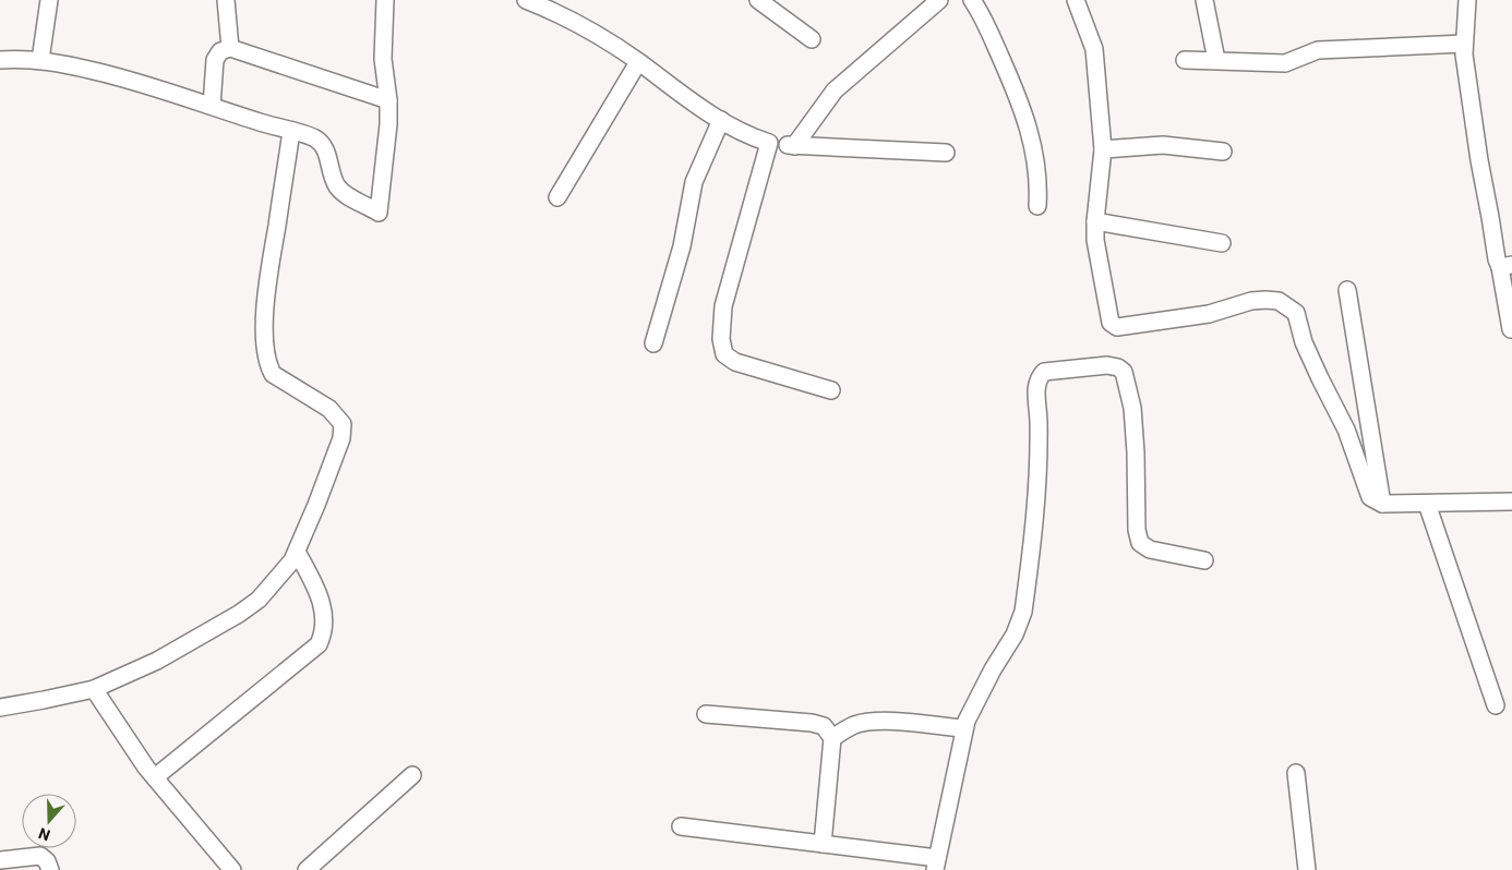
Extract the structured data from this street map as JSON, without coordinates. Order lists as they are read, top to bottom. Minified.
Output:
{"north":"bottom"}
